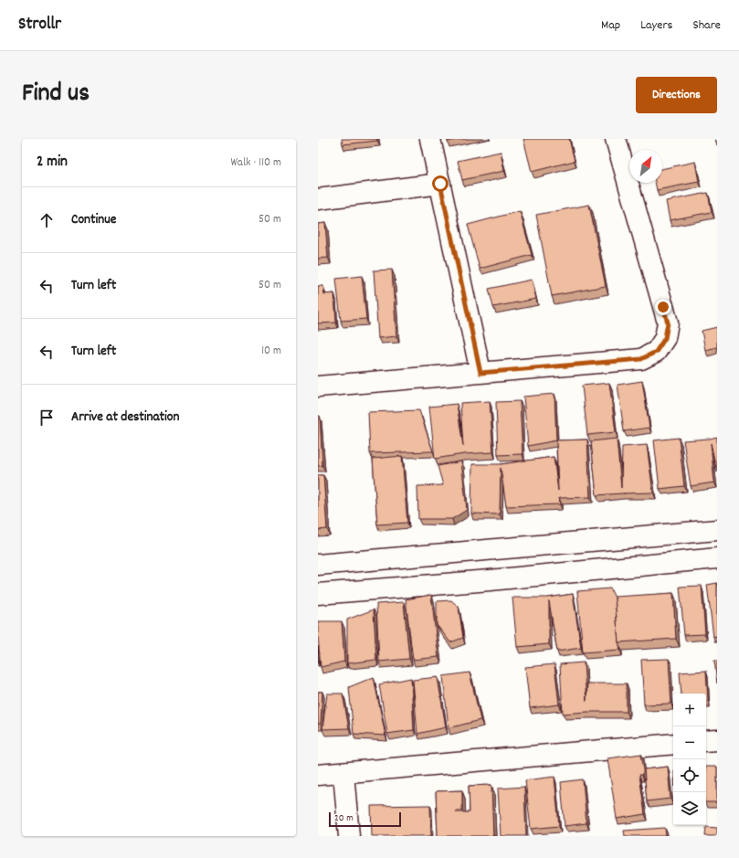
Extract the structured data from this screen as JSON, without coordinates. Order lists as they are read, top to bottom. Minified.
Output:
{"scale_bar":"20 m","north":"top right","page":{"header":"Strollr","nav":["Map","Layers","Share"],"title":"Find us","buttons":"Directions","heading":["2 min","Walk · 110 m"],"list":[["Continue","50 m"],["Turn left","50 m"],["Turn left","10 m"],"Arrive at destination"],"map_buttons":["+","−"],"scale":"20 m"}}
